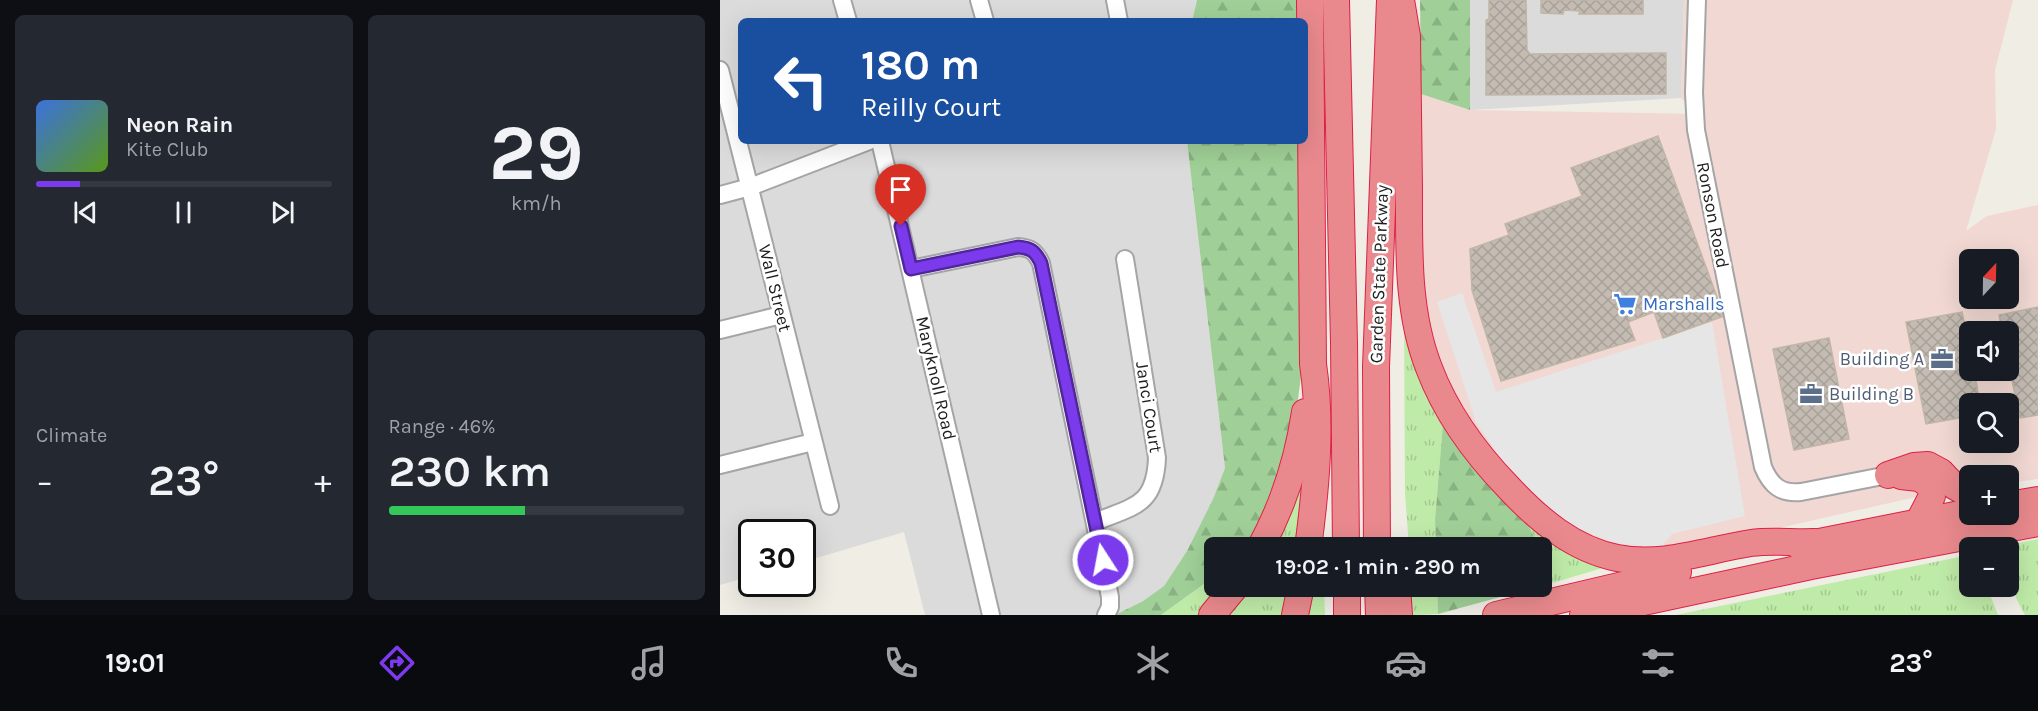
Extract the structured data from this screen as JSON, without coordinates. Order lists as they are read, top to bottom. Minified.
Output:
{"streets":{"highway":["Garden State Parkway"],"street":["Ronson Road","Wall Street","Maryknoll Road","Janci Court"]},"places":{"supermarket":["Marshalls"],"office":["Building A","Building B"]},"north":"top","page":{"tile":[["29","km/h"],"Climate",["Range · 46%","230 km"]],"turn":["180 m","Reilly Court"],"song":["Neon Rain","Kite Club"],"map_buttons":["+","−"],"heat":["−","23°","+"],"limit":"30","trip":"19:02 · 1 min · 290 m","tabs":["19:01","23°"]}}
